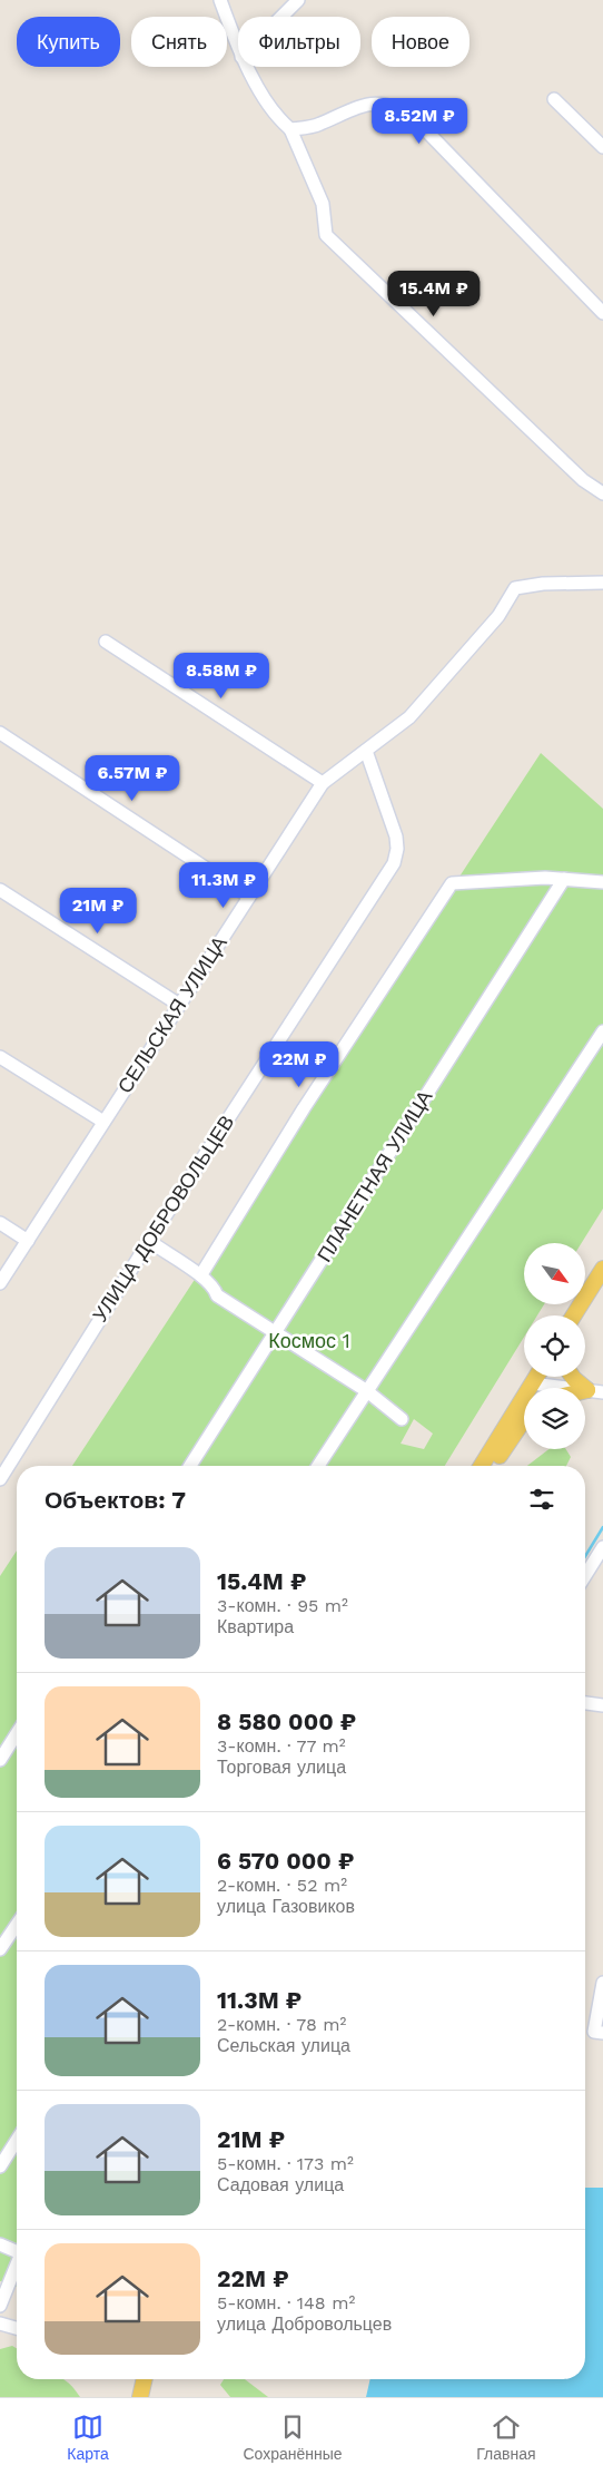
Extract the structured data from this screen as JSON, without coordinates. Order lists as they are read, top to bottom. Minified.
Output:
{"streets":{"street":["СЕЛЬСКАЯ УЛИЦА","ПЛАНЕТНАЯ УЛИЦА","УЛИЦА ДОБРОВОЛЬЦЕВ"]},"crossings":[["СЕЛЬСКАЯ УЛИЦА","УЛИЦА ДОБРОВОЛЬЦЕВ"]],"parks":["Космос 1"],"north":"bottom right","page":{"chip":["Купить","Снять","Фильтры","Новое"],"price":["8.52M ₽","15.4M ₽","8.58M ₽","6.57M ₽","11.3M ₽","21M ₽","22M ₽"],"heading":"Объектов: 7","list":[{"name":"15.4M ₽","note":"3-комн. · 95 m² · Квартира"},{"name":"8 580 000 ₽","note":"3-комн. · 77 m² · Торговая улица"},{"name":"6 570 000 ₽","note":"2-комн. · 52 m² · улица Газовиков"},{"name":"11.3M ₽","note":"2-комн. · 78 m² · Сельская улица"},{"name":"21M ₽","note":"5-комн. · 173 m² · Садовая улица"},{"name":"22M ₽","note":"5-комн. · 148 m² · улица Добровольцев"}],"tabs":["Карта","Сохранённые","Главная"]}}
